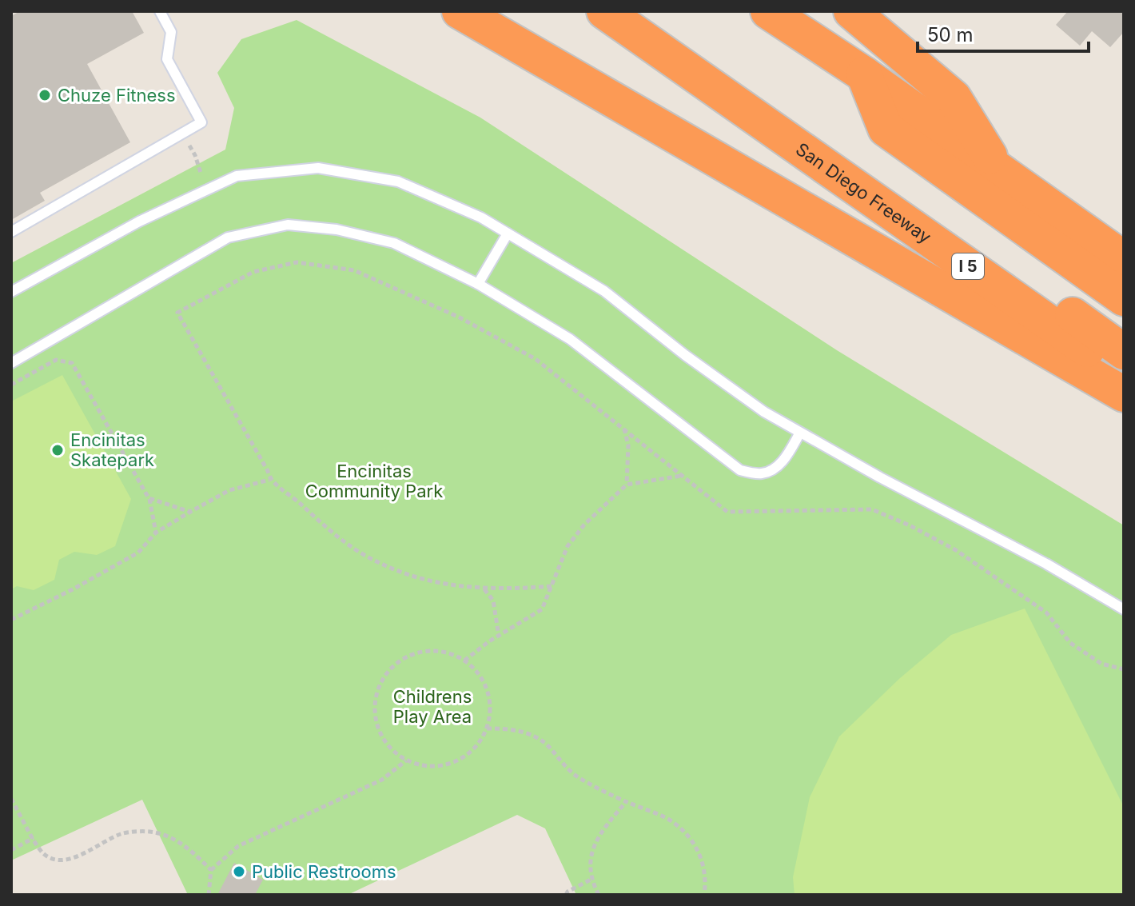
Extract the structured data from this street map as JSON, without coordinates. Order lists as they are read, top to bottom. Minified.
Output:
{"streets":{"highway":["San Diego Freeway","I 5"]},"parks":["Encinitas Community Park","Childrens Play Area"],"places":["Chuze Fitness","Encinitas Skatepark","Public Restrooms"],"scale_bar":"50 m"}
